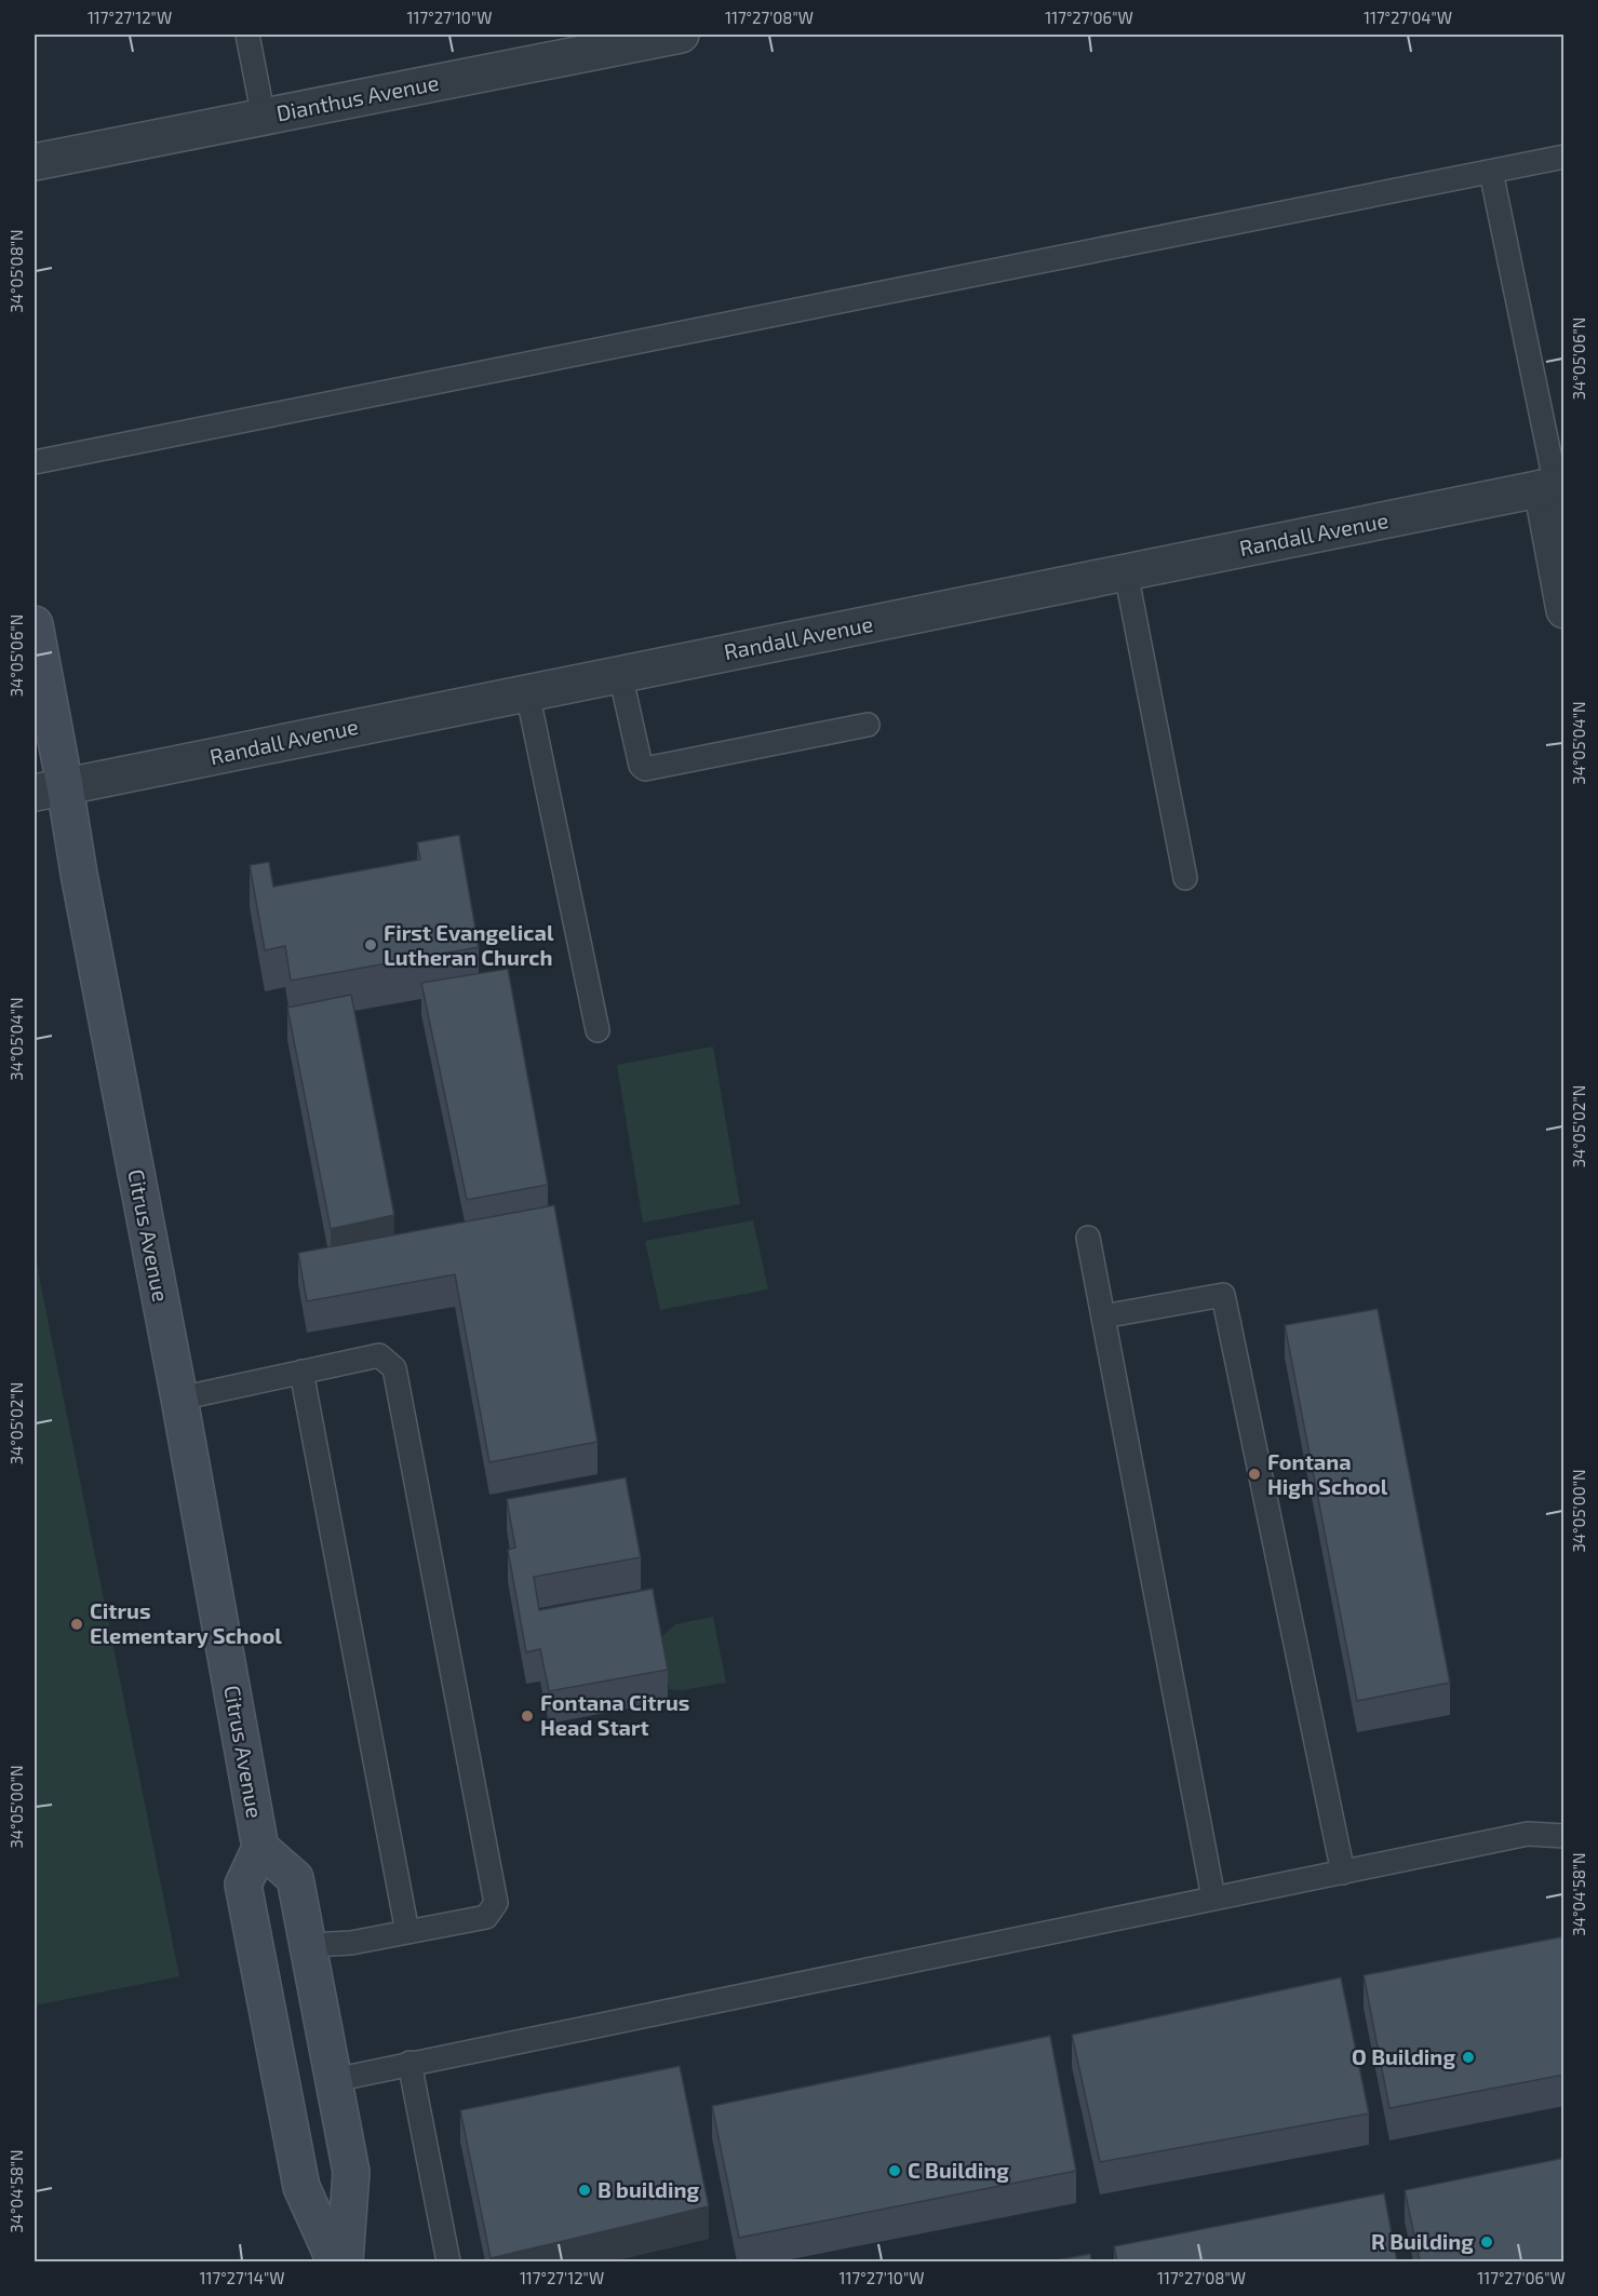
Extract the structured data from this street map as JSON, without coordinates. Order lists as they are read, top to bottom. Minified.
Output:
{"streets":{"main road":["Citrus Avenue"],"street":["Dianthus Avenue","Randall Avenue"]},"crossings":[["Randall Avenue","Citrus Avenue"]],"places":["First Evangelical Lutheran Church","Fontana High School","Citrus Elementary School","Fontana Citrus Head Start","O Building","C Building","B building","R Building"],"coordinates":["117°27'12\"W","117°27'10\"W","117°27'08\"W","117°27'06\"W","117°27'04\"W","34°05'08\"N","34°05'06\"N","34°05'04\"N","34°05'02\"N","34°05'00\"N","34°04'58\"N","117°27'14\"W"]}
